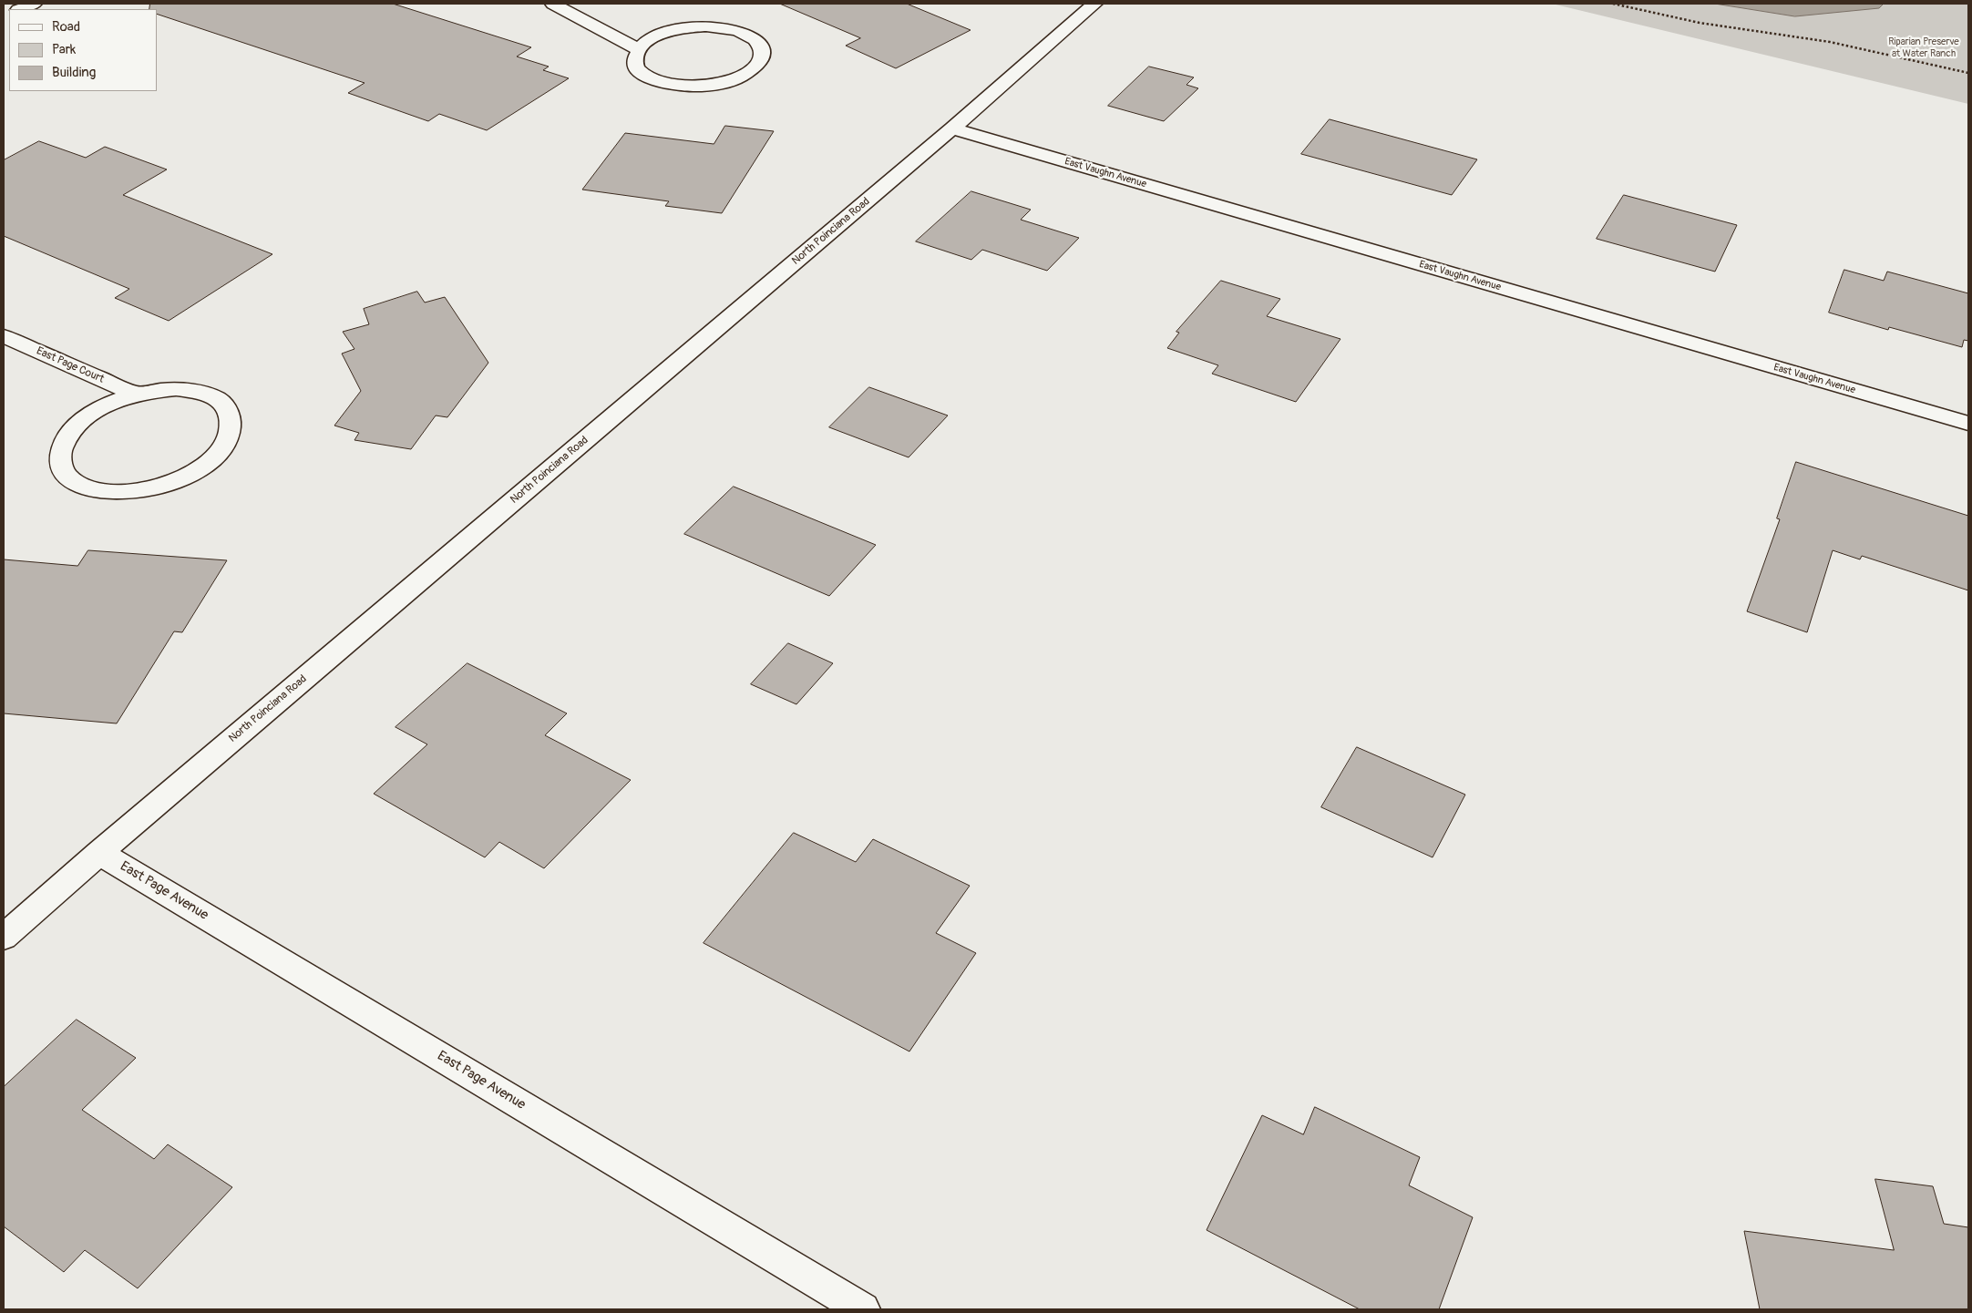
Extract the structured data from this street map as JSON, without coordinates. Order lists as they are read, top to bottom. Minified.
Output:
{"streets":{"street":["East Vaughn Avenue","North Poinciana Road","East Page Court","East Page Avenue"]},"crossings":[["East Vaughn Avenue","North Poinciana Road"],["North Poinciana Road","East Page Avenue"]],"parks":["Riparian Preserve at Water Ranch"],"legend":["Road","Park","Building"]}
